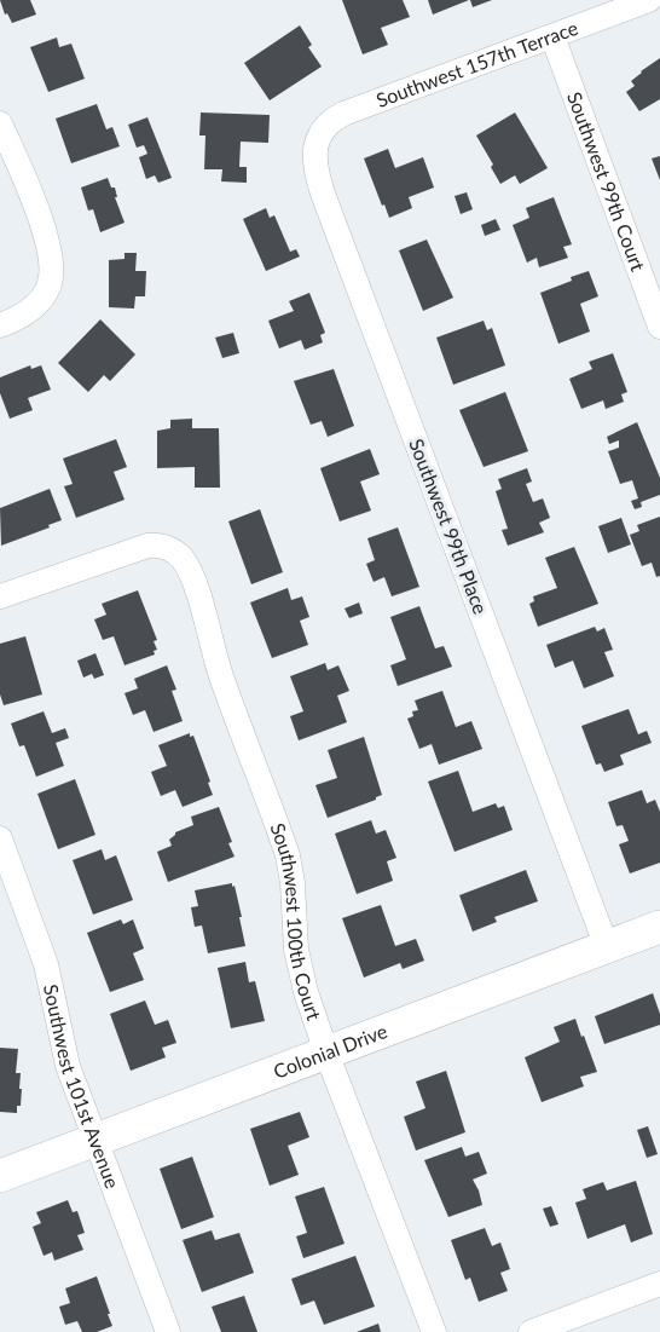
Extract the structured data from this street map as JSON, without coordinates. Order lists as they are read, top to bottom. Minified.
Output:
{"streets":{"street":["Southwest 157th Terrace","Southwest 99th Court","Southwest 99th Place","Southwest 100th Court","Colonial Drive","Southwest 101st Avenue"]},"crossings":[["Southwest 157th Terrace","Southwest 99th Court"],["Southwest 157th Terrace","Southwest 99th Place"],["Southwest 99th Place","Colonial Drive"],["Southwest 100th Court","Colonial Drive"],["Colonial Drive","Southwest 101st Avenue"]]}
